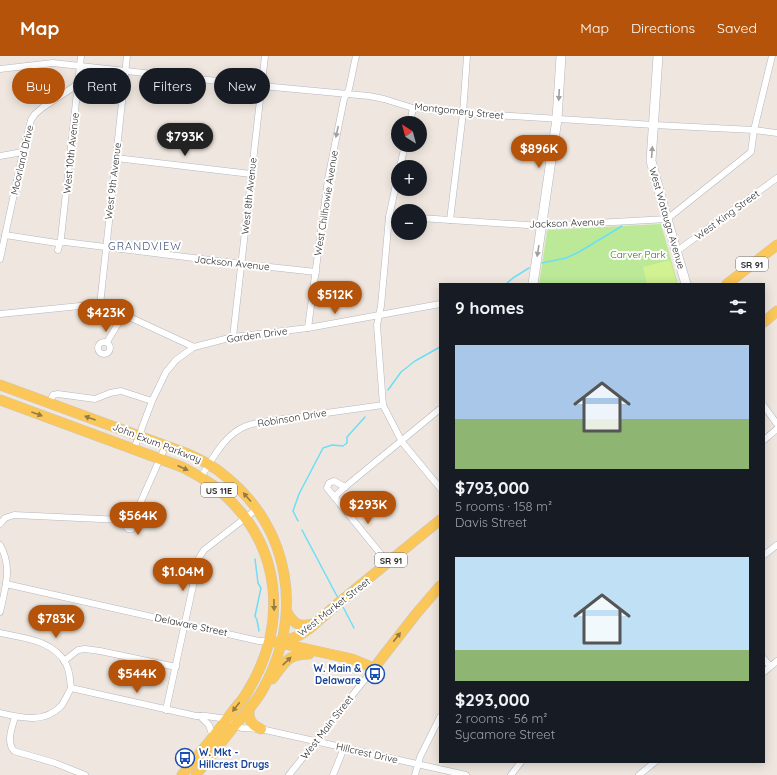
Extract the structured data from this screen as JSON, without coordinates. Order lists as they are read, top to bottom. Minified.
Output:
{"streets":{"main road":["West Watauga Avenue","SR 91","John Exum Parkway","US 11E","West Market Street","Delaware Street","West Main Street"],"street":["Montgomery Street","West 10th Avenue","Moorland Drive","West 9th Avenue","West 8th Avenue","West Chilhowie Avenue","West King Street","Jackson Avenue","Garden Drive","Robinson Drive","Hillcrest Drive"]},"crossings":[["Montgomery Street","West 10th Avenue"],["Montgomery Street","West Chilhowie Avenue"],["Montgomery Street","West Watauga Avenue"],["West 10th Avenue","Jackson Avenue"],["Moorland Drive","Jackson Avenue"],["West 9th Avenue","Jackson Avenue"],["West 8th Avenue","Jackson Avenue"],["West 8th Avenue","Garden Drive"],["West Chilhowie Avenue","Jackson Avenue"],["West Chilhowie Avenue","Garden Drive"],["West King Street","West Watauga Avenue"],["West Watauga Avenue","Jackson Avenue"],["Garden Drive","John Exum Parkway"],["Robinson Drive","John Exum Parkway"],["John Exum Parkway","US 11E"],["John Exum Parkway","West Market Street"],["John Exum Parkway","Delaware Street"],["John Exum Parkway","Hillcrest Drive"],["US 11E","Hillcrest Drive"],["West Market Street","Delaware Street"],["Delaware Street","West Main Street"],["West Main Street","Hillcrest Drive"]],"one_way":["West Chilhowie Avenue","West Watauga Avenue","West Main Street"],"districts":["GRANDVIEW"],"parks":["Carver Park"],"places":{"bus stop":["W. Main & Delaware","W. Mkt - Hillcrest Drugs"]},"north":"top left","page":{"header":"Map","nav":["Map","Directions","Saved"],"chip":["Buy","Rent","Filters","New"],"map_buttons":["+","−"],"price":["$793K","$896K","$512K","$423K","$293K","$564K","$1.04M","$783K","$544K"],"heading":"9 homes","list":[{"name":"$793,000","note":"5 rooms · 158 m² · Davis Street"},{"name":"$293,000","note":"2 rooms · 56 m² · Sycamore Street"}]}}
